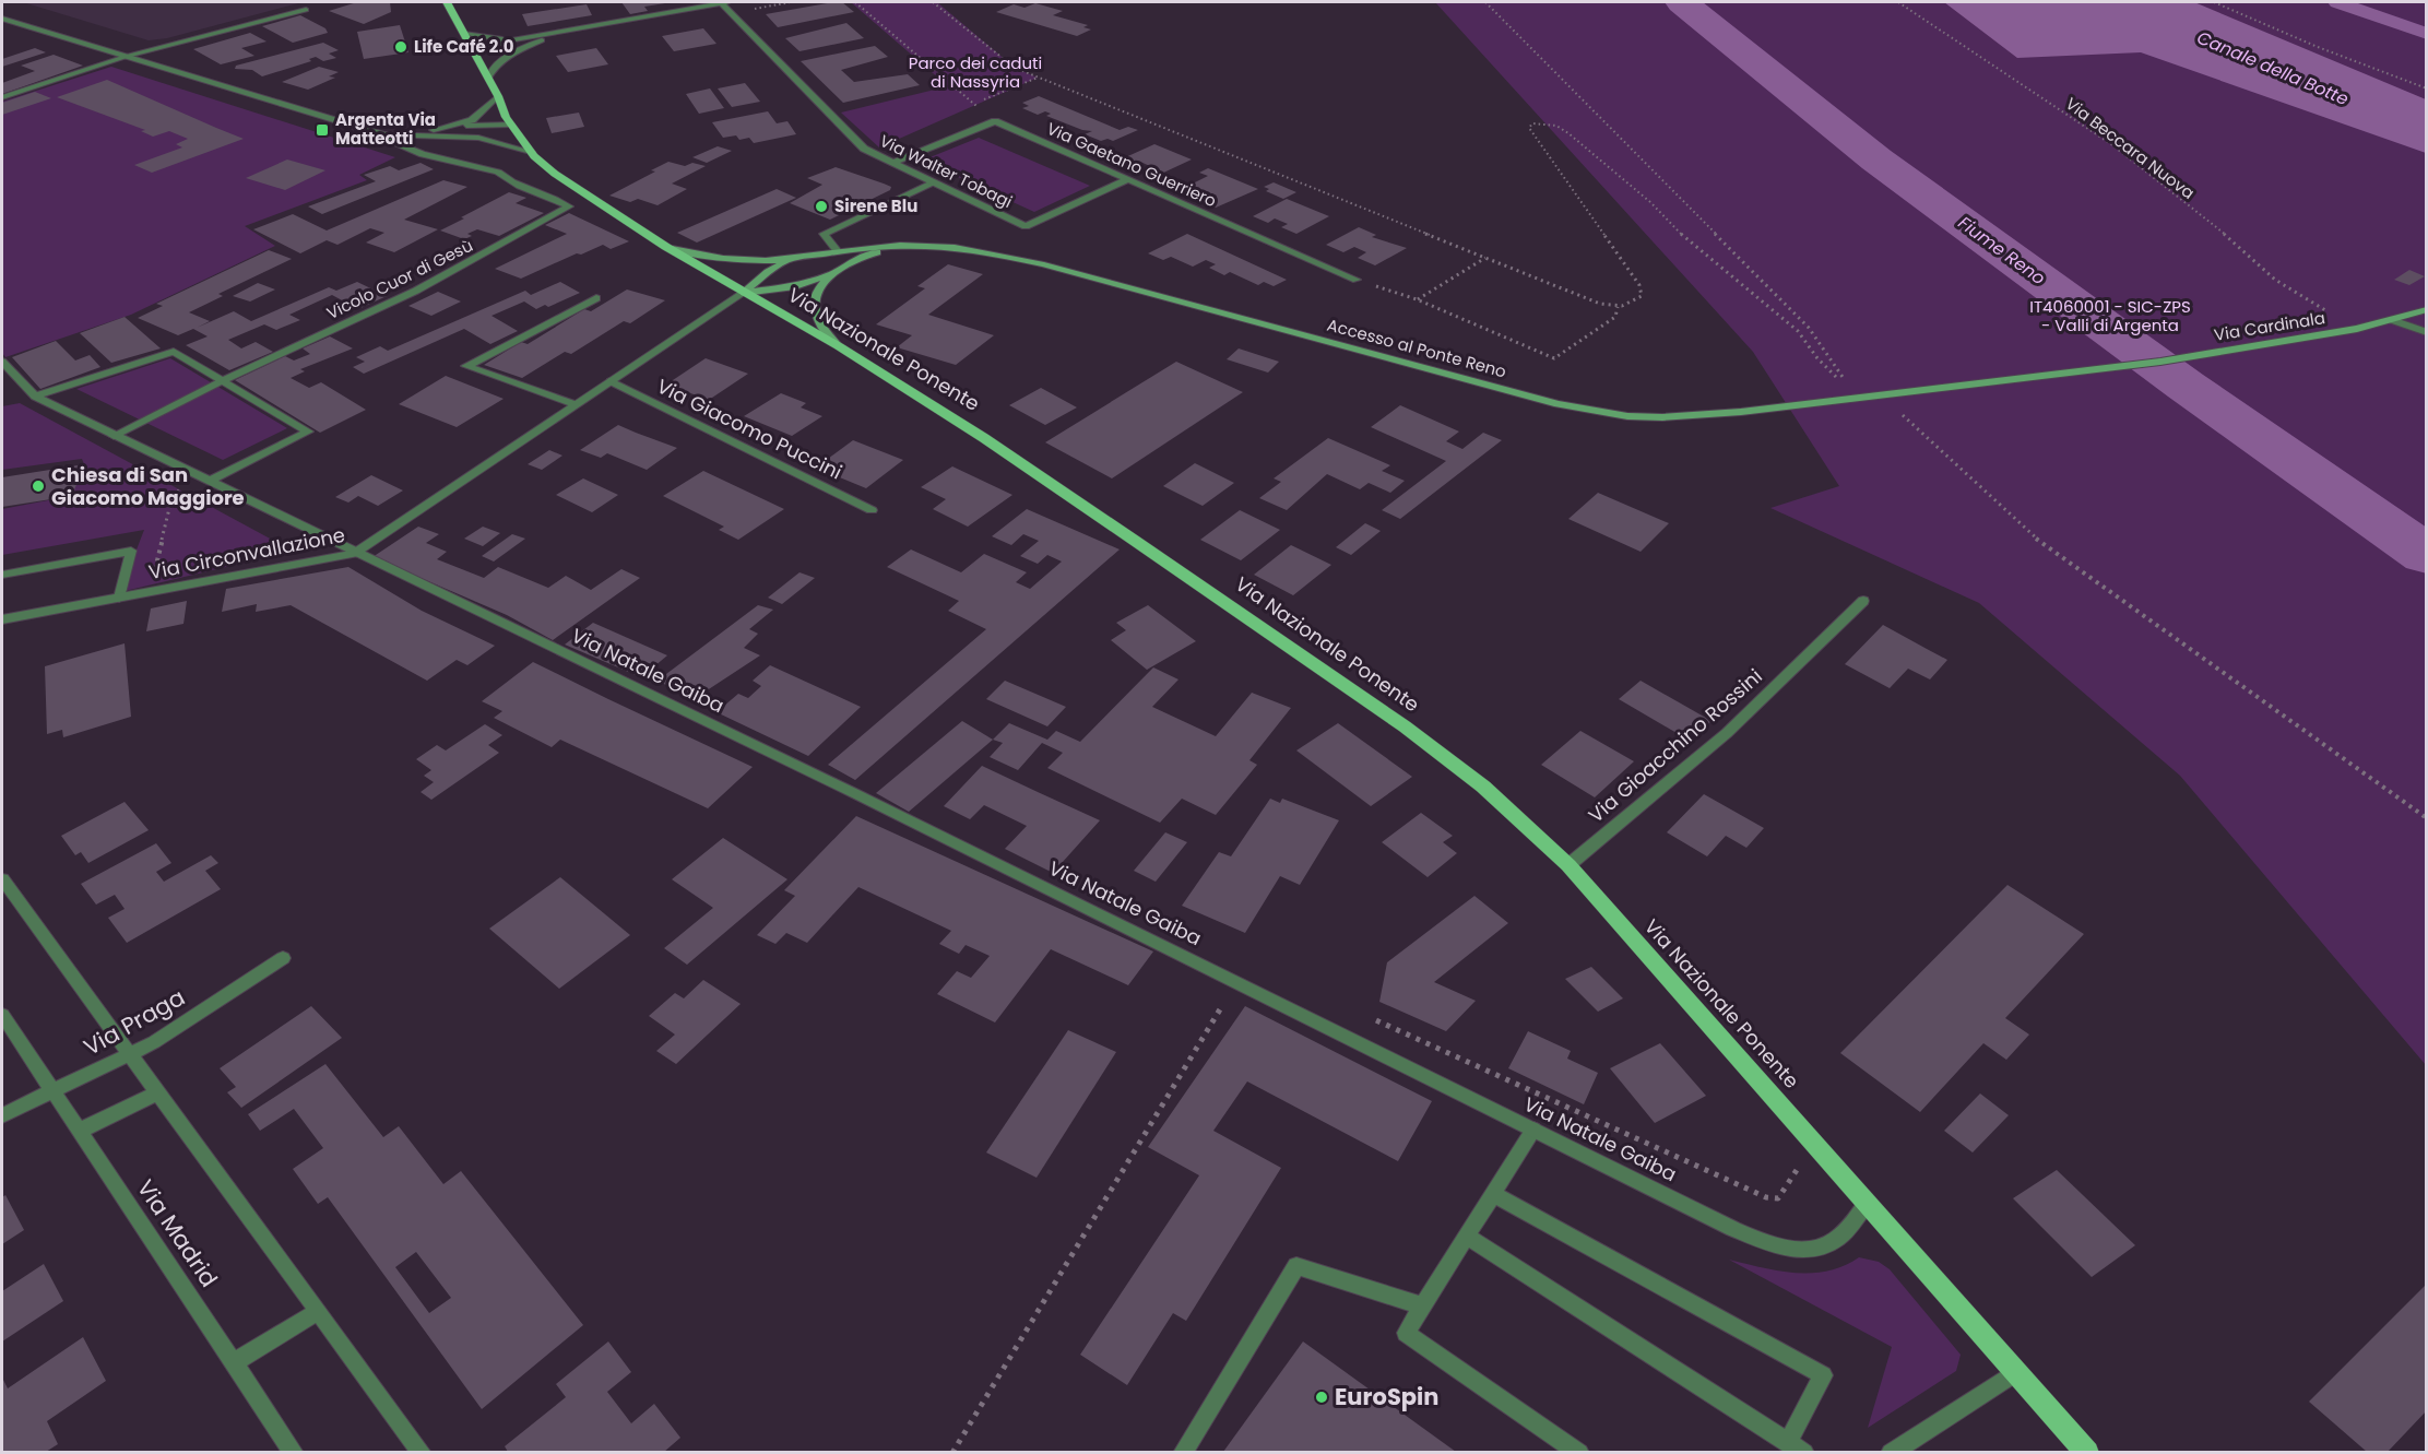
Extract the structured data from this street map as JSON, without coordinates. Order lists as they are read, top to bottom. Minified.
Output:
{"streets":{"main road":["Via Cardinala","Accesso al Ponte Reno","Via Nazionale Ponente"],"street":["Via Gaetano Guerriero","Via Walter Tobagi","Vicolo Cuor di Gesù","Via Giacomo Puccini","Via Circonvallazione","Via Natale Gaiba","Via Gioacchino Rossini","Via Praga","Via Madrid"],"path":["Via Beccara Nuova"]},"crossings":[["Via Gaetano Guerriero","Via Walter Tobagi"],["Via Cardinala","Accesso al Ponte Reno"],["Accesso al Ponte Reno","Via Nazionale Ponente"],["Accesso al Ponte Reno","Via Circonvallazione"],["Via Nazionale Ponente","Via Circonvallazione"],["Via Nazionale Ponente","Via Natale Gaiba"],["Via Nazionale Ponente","Via Gioacchino Rossini"],["Via Giacomo Puccini","Via Circonvallazione"],["Via Circonvallazione","Via Natale Gaiba"],["Via Praga","Via Madrid"]],"water":["Canale della Botte","Fiume Reno"],"parks":["Parco dei caduti di Nassyria","IT4060001 - SIC-ZPS - Valli di Argenta"],"places":{"other":["Life Café 2.0","Sirene Blu","Chiesa di San Giacomo Maggiore","EuroSpin"],"transit":["Argenta Via Matteotti"]}}
